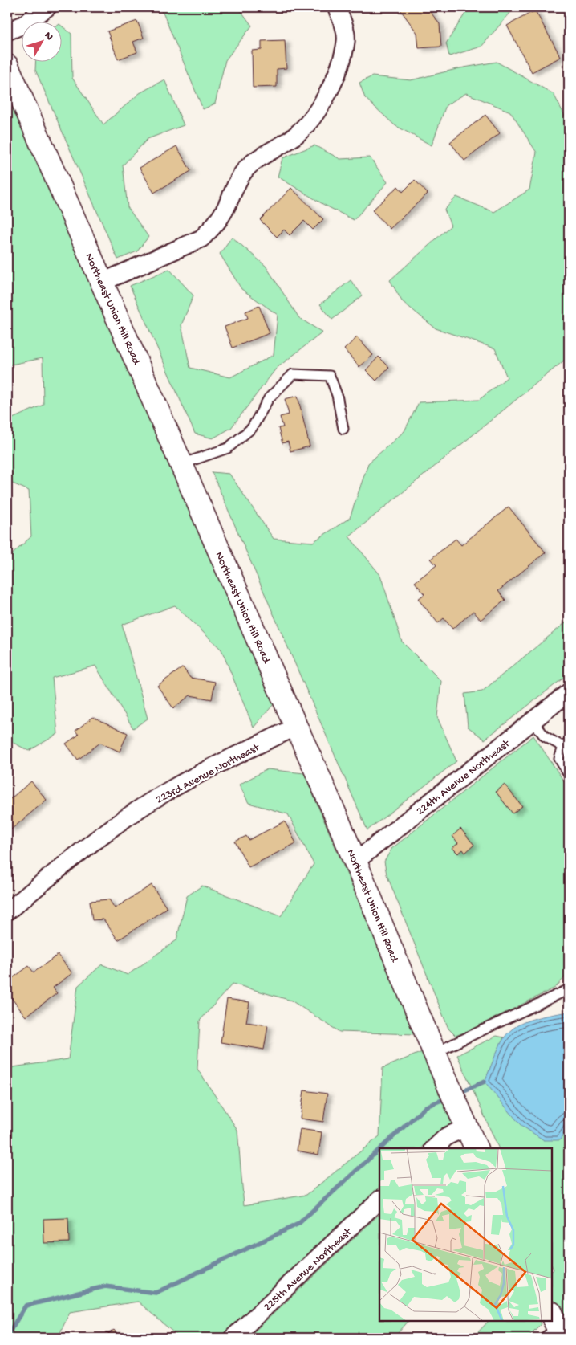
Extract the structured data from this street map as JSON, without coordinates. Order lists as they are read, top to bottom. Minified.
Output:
{"streets":{"street":["Northeast Union Hill Road","223rd Avenue Northeast","224th Avenue Northeast","225th Avenue Northeast"]},"crossings":[["Northeast Union Hill Road","223rd Avenue Northeast"],["Northeast Union Hill Road","224th Avenue Northeast"]],"north":"top right"}
